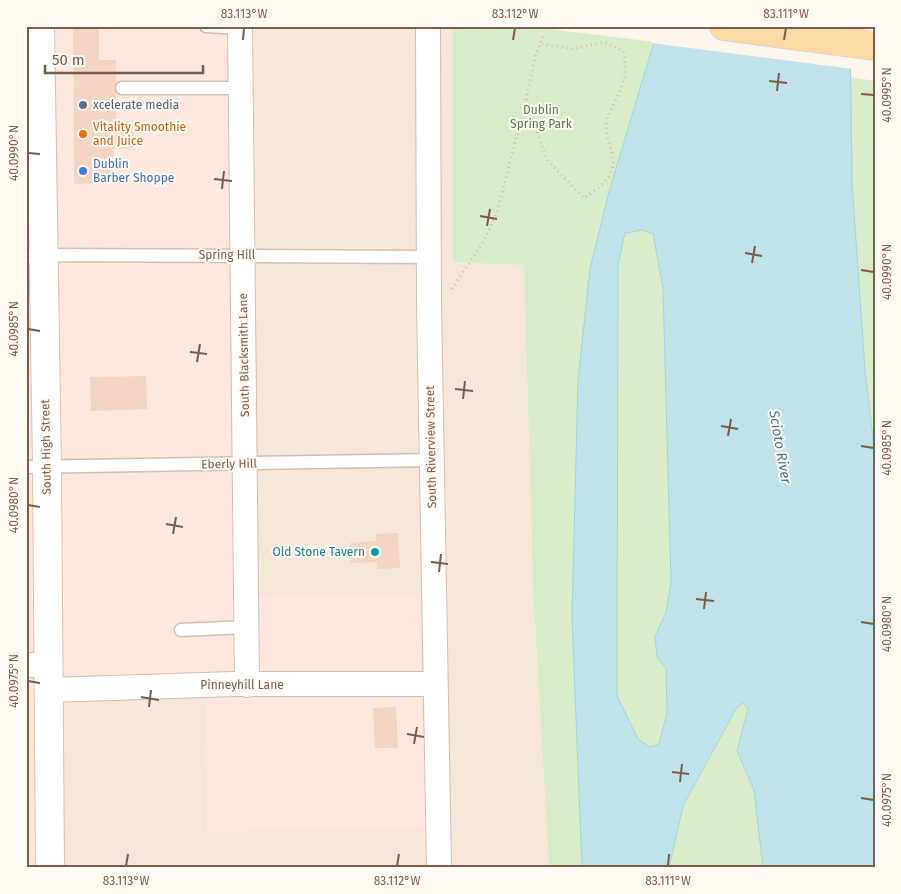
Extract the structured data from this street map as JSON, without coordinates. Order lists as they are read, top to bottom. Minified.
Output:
{"streets":{"main road":["South High Street"],"street":["South Blacksmith Lane","South Riverview Street","Pinneyhill Lane"],"lane":["Spring Hill","Eberly Hill"]},"crossings":[["Spring Hill","South Blacksmith Lane"],["Spring Hill","South High Street"],["Spring Hill","South Riverview Street"],["South Blacksmith Lane","Eberly Hill"],["South Blacksmith Lane","Pinneyhill Lane"],["South High Street","Eberly Hill"],["South High Street","Pinneyhill Lane"],["South Riverview Street","Eberly Hill"],["South Riverview Street","Pinneyhill Lane"]],"water":["Scioto River"],"parks":["Dublin Spring Park"],"places":["xcelerate media","Vitality Smoothie and Juice","Dublin Barber Shoppe","Old Stone Tavern"],"scale_bar":"50 m","coordinates":["83.113°W","83.112°W","83.111°W","40.0995°N","40.0990°N","40.0985°N","40.0980°N","40.0975°N"]}
